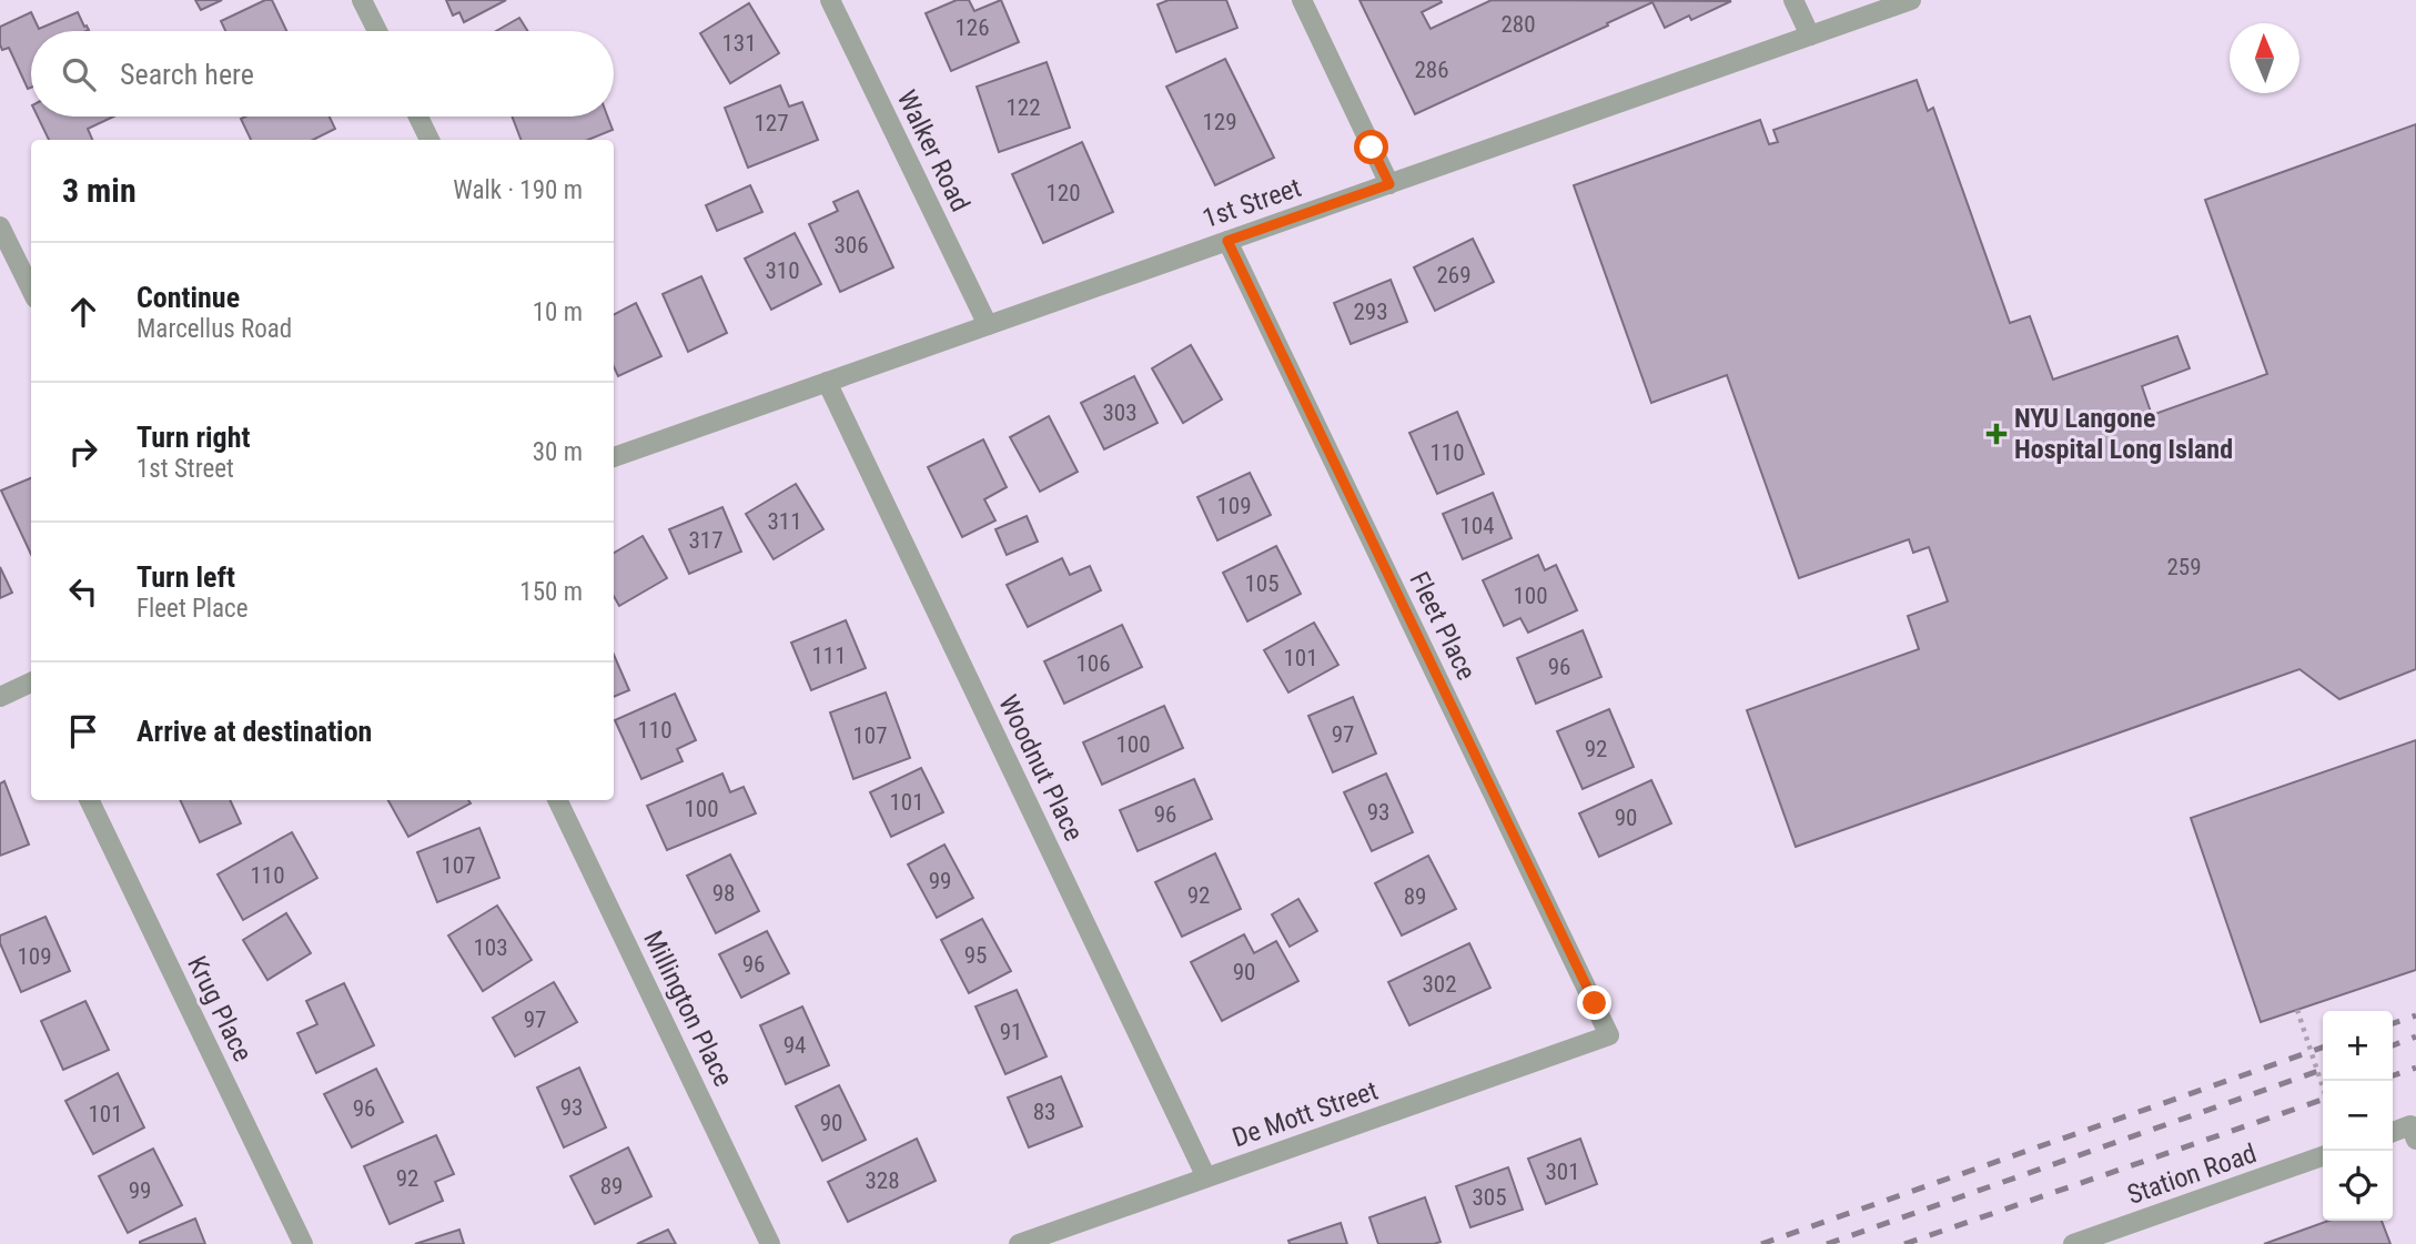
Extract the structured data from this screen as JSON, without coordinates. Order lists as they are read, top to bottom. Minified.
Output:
{"streets":{"street":["Walker Road","1st Street","Fleet Place","Woodnut Place","Krug Place","Millington Place","De Mott Street","Station Road"]},"crossings":[["Walker Road","1st Street"],["1st Street","Fleet Place"],["1st Street","Woodnut Place"],["Fleet Place","De Mott Street"],["Woodnut Place","De Mott Street"]],"places":{"health":["NYU Langone Hospital Long Island"]},"house_numbers":["280","126","131","286","122","129","127","120","306","310","269","293","303","110","109","311","104","317","259","105","100","111","101","106","96","110","97","107","100","92","101","100","93","96","90","107","110","99","98","92","89","103","95","109","96","90","302","97","91","94","93","96","83","101","90","301","92","328","89","99","305"],"north":"top","page":{"search":"Search here","heading":["3 min","Walk · 190 m"],"list":[["Continue","Marcellus Road","10 m"],["Turn right","1st Street","30 m"],["Turn left","Fleet Place","150 m"],"Arrive at destination"],"map_buttons":["+","−"]}}
